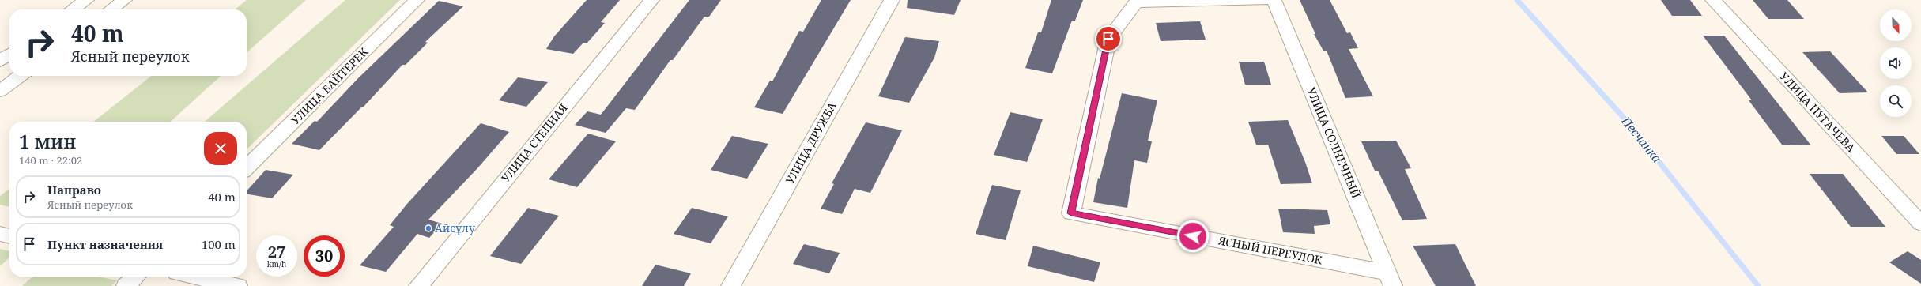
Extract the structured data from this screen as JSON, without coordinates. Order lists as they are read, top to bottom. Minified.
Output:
{"streets":{"street":["УЛИЦА БАЙТЕРЕК","УЛИЦА ПУГАЧЕВА","УЛИЦА СТЕПНАЯ","УЛИЦА ДРУЖБА","УЛИЦА СОЛНЕЧНЫЙ","ЯСНЫЙ ПЕРЕУЛОК"]},"crossings":[["УЛИЦА СОЛНЕЧНЫЙ","ЯСНЫЙ ПЕРЕУЛОК"]],"water":["Песчанка"],"places":["Айсұлу"],"north":"bottom right","page":{"turn":["40 m","Ясный переулок"],"heading":["1 мин","140 m · 22:02"],"list":[{"name":"Направо","note":"Ясный переулок","value":"40 m"},{"name":"Пункт назначения","value":"100 m"}],"speed":"27 km/h","limit":"30"}}
